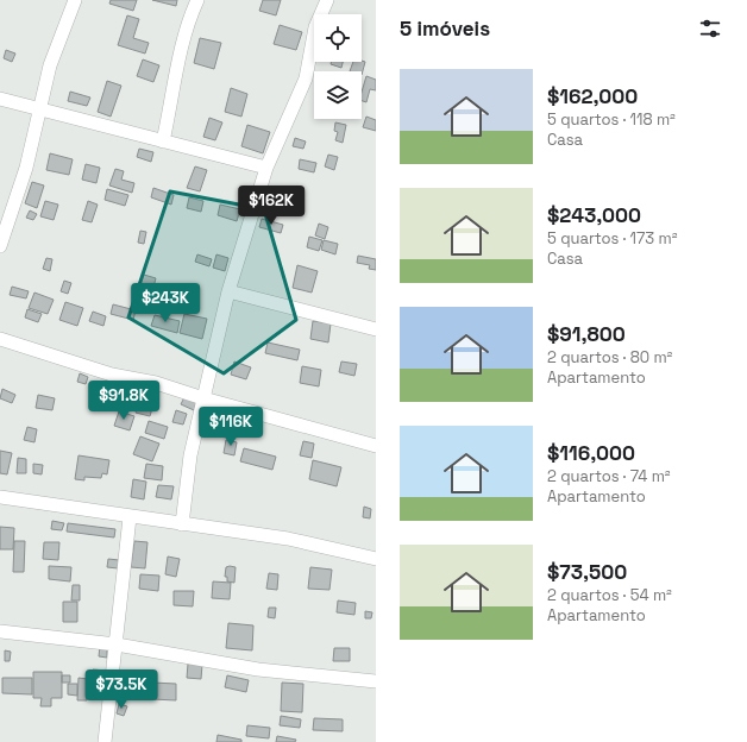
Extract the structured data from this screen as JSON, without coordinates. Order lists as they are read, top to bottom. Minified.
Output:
{"page":{"heading":"5 imóveis","list":[{"name":"$162,000","note":"5 quartos · 118 m² · Casa"},{"name":"$243,000","note":"5 quartos · 173 m² · Casa"},{"name":"$91,800","note":"2 quartos · 80 m² · Apartamento"},{"name":"$116,000","note":"2 quartos · 74 m² · Apartamento"},{"name":"$73,500","note":"2 quartos · 54 m² · Apartamento"}],"price":["$162K","$243K","$91.8K","$116K","$73.5K"]}}
